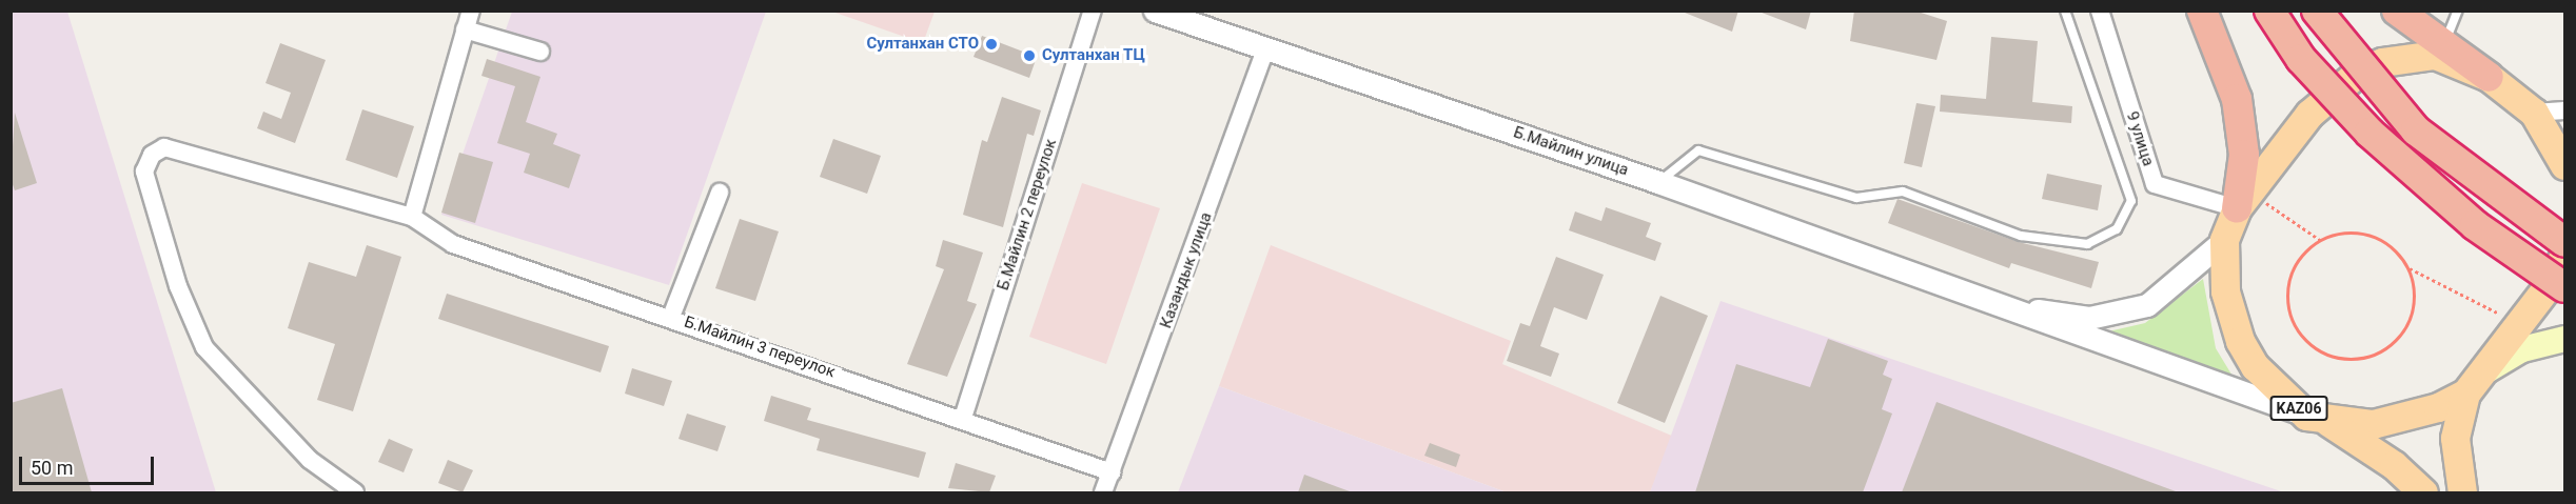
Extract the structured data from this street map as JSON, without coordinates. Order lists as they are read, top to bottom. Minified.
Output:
{"streets":{"highway":["KАZ06"],"street":["9 улица","Б.Майлин улица","Б.Майлин 2 переулок","Казандык улица","Б.Майлин 3 переулок"]},"crossings":[["9 улица","KАZ06"],["Б.Майлин улица","Казандык улица"],["Б.Майлин 2 переулок","Б.Майлин 3 переулок"],["Казандык улица","Б.Майлин 3 переулок"]],"places":["Султанхан СТО","Султанхан ТЦ"],"scale_bar":"50 m"}
